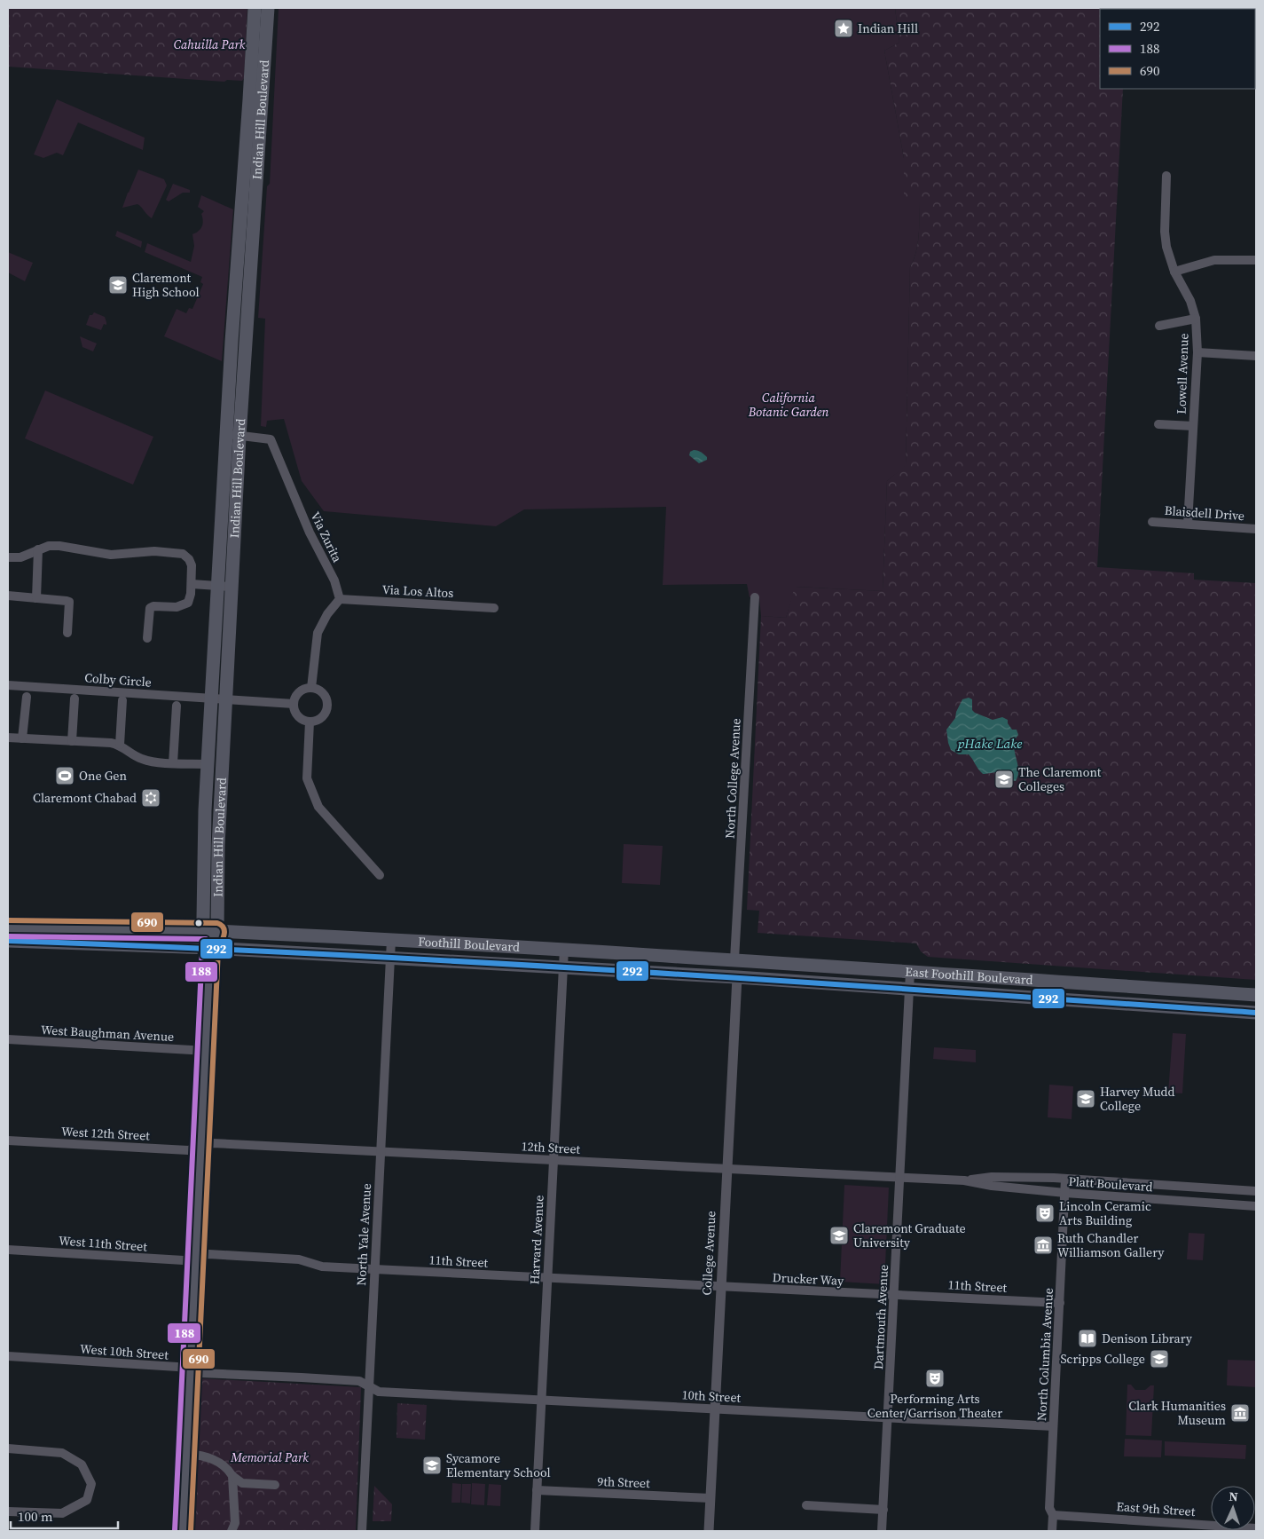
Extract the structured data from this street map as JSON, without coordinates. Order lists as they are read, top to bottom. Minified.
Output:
{"streets":{"main road":["Indian Hill Boulevard","Foothill Boulevard","East Foothill Boulevard"],"street":["Lowell Avenue","Blaisdell Drive","Via Zurita","Via Los Altos","Colby Circle","North College Avenue","West Baughman Avenue","West 12th Street","12th Street","Platt Boulevard","North Yale Avenue","Harvard Avenue","West 11th Street","College Avenue","11th Street","Drucker Way","Dartmouth Avenue","West 10th Street","North Columbia Avenue","10th Street","9th Street","East 9th Street"]},"crossings":[["Indian Hill Boulevard","Via Zurita"],["Indian Hill Boulevard","Colby Circle"],["Indian Hill Boulevard","Foothill Boulevard"],["Indian Hill Boulevard","West Baughman Avenue"],["Indian Hill Boulevard","West 12th Street"],["Indian Hill Boulevard","12th Street"],["Indian Hill Boulevard","West 11th Street"],["Indian Hill Boulevard","11th Street"],["Indian Hill Boulevard","West 10th Street"],["Lowell Avenue","Blaisdell Drive"],["Via Zurita","Via Los Altos"],["North College Avenue","Foothill Boulevard"],["North College Avenue","East Foothill Boulevard"],["Foothill Boulevard","East Foothill Boulevard"],["Foothill Boulevard","North Yale Avenue"],["Foothill Boulevard","Harvard Avenue"],["Foothill Boulevard","College Avenue"],["East Foothill Boulevard","College Avenue"],["East Foothill Boulevard","Dartmouth Avenue"],["West 12th Street","12th Street"],["12th Street","Platt Boulevard"],["12th Street","North Yale Avenue"],["12th Street","Harvard Avenue"],["12th Street","College Avenue"],["12th Street","Dartmouth Avenue"],["Platt Boulevard","Dartmouth Avenue"],["Platt Boulevard","North Columbia Avenue"],["North Yale Avenue","11th Street"],["North Yale Avenue","West 10th Street"],["North Yale Avenue","10th Street"],["Harvard Avenue","11th Street"],["Harvard Avenue","10th Street"],["Harvard Avenue","9th Street"],["West 11th Street","11th Street"],["College Avenue","11th Street"],["College Avenue","Drucker Way"],["College Avenue","10th Street"],["College Avenue","9th Street"],["11th Street","Drucker Way"],["11th Street","Dartmouth Avenue"],["11th Street","North Columbia Avenue"],["Drucker Way","Dartmouth Avenue"],["Dartmouth Avenue","10th Street"],["West 10th Street","10th Street"],["North Columbia Avenue","10th Street"],["North Columbia Avenue","East 9th Street"]],"water":["pHake Lake"],"parks":["Cahuilla Park","California Botanic Garden","Memorial Park"],"places":{"place":["Indian Hill"],"school or university":["Claremont High School","The Claremont Colleges","Harvey Mudd College","Claremont Graduate University","Scripps College","Sycamore Elementary School"],"sports":["One Gen"],"synagogue":["Claremont Chabad"],"theatre":["Lincoln Ceramic Arts Building","Performing Arts Center/Garrison Theater"],"museum":["Ruth Chandler Williamson Gallery","Clark Humanities Museum"],"library":["Denison Library"]},"lines":["transit line 690","transit line 188","transit line 292"],"legend":["292","188","690"],"scale_bar":"100 m","north":"top"}
